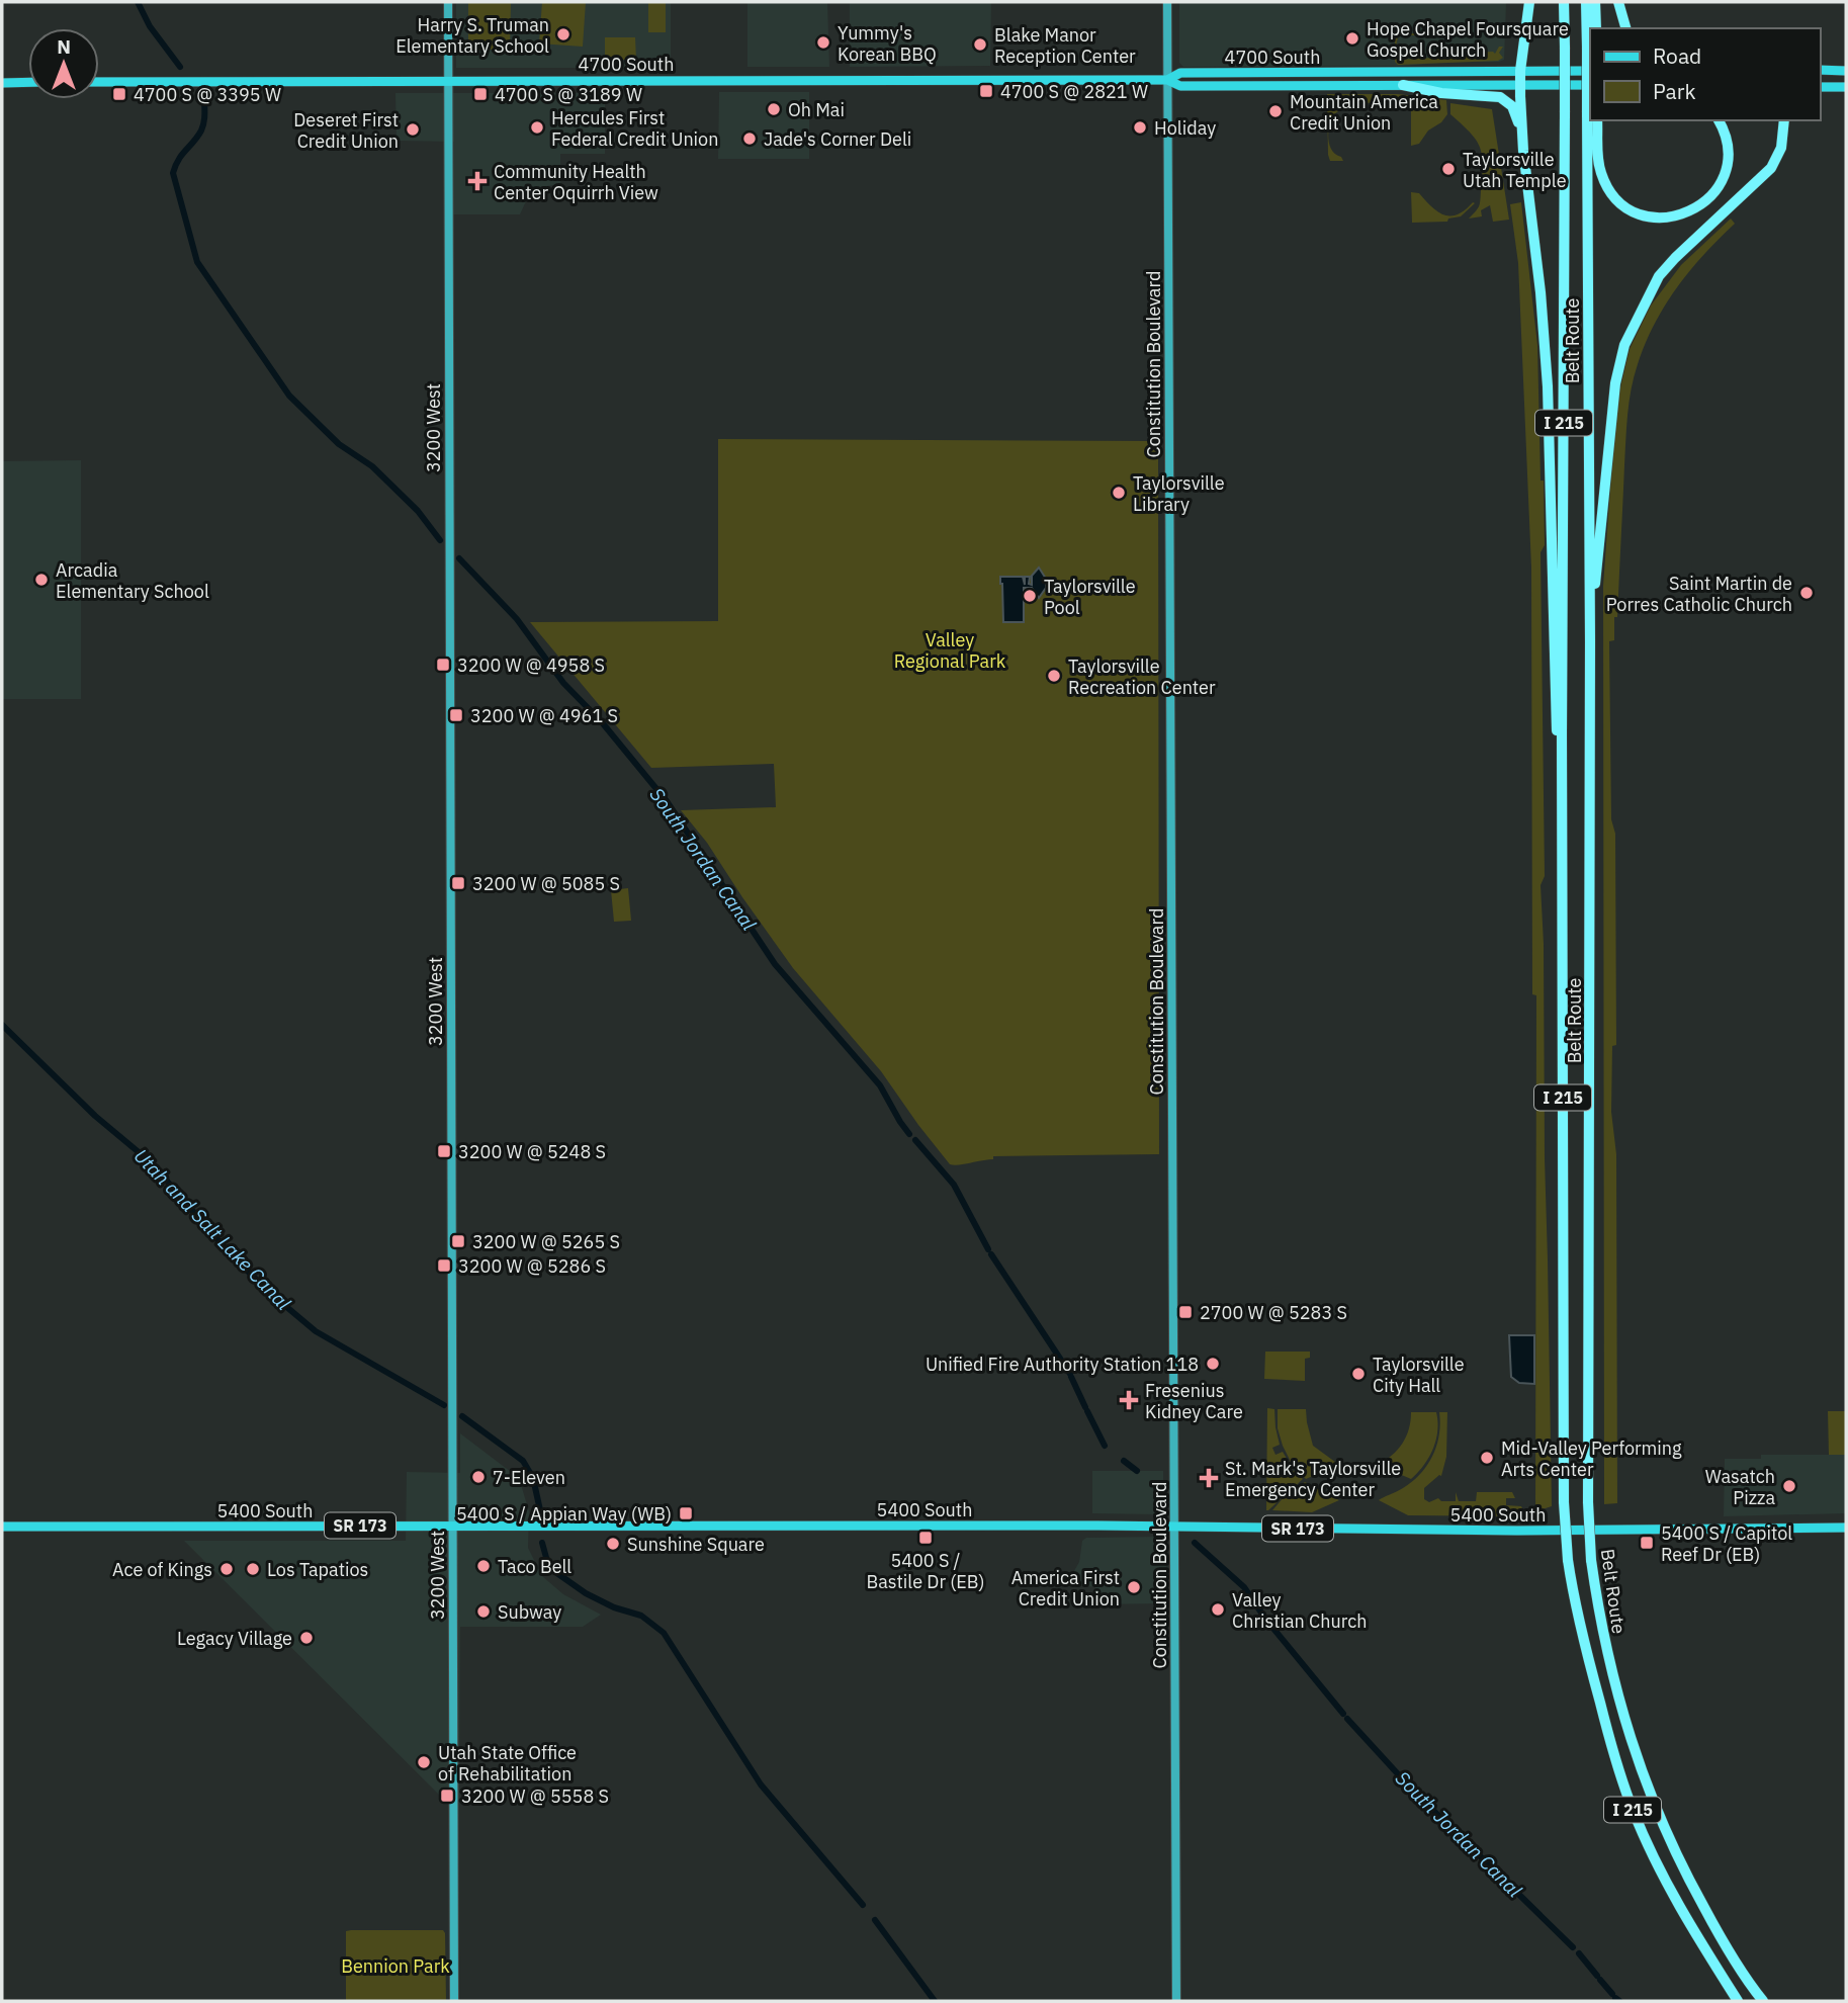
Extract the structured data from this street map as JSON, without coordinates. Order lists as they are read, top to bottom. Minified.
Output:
{"streets":{"highway":["Belt Route","I 215"],"main road":["4700 South","5400 South","SR 173"],"street":["Constitution Boulevard","3200 West"]},"crossings":[["4700 South","Constitution Boulevard"],["4700 South","3200 West"],["Constitution Boulevard","5400 South"],["3200 West","5400 South"]],"water":["South Jordan Canal","Utah and Salt Lake Canal"],"parks":["Valley Regional Park","Bennion Park"],"places":{"other":["Harry S. Truman Elementary School","Hope Chapel Foursquare Gospel Church","Yummy's Korean BBQ","Blake Manor Reception Center","Oh Mai","Mountain America Credit Union","Hercules First Federal Credit Union","Holiday","Deseret First Credit Union","Jade's Corner Deli","Taylorsville Utah Temple","Taylorsville Library","Arcadia Elementary School","Saint Martin de Porres Catholic Church","Taylorsville Pool","Taylorsville Recreation Center","Unified Fire Authority Station 118","Taylorsville City Hall","Mid-Valley Performing Arts Center","7-Eleven","Wasatch Pizza","Sunshine Square","Taco Bell","Ace of Kings","Los Tapatios","America First Credit Union","Valley Christian Church","Subway","Legacy Village","Utah State Office of Rehabilitation"],"transit":["4700 S @ 2821 W","4700 S @ 3395 W","4700 S @ 3189 W","3200 W @ 4958 S","3200 W @ 4961 S","3200 W @ 5085 S","3200 W @ 5248 S","3200 W @ 5265 S","3200 W @ 5286 S","2700 W @ 5283 S","5400 S / Appian Way (WB)","5400 S / Bastile Dr (EB)","5400 S / Capitol Reef Dr (EB)","3200 W @ 5558 S"],"health":["Community Health Center Oquirrh View","Fresenius Kidney Care","St. Mark's Taylorsville Emergency Center"]},"legend":["Road","Park"],"north":"top"}
